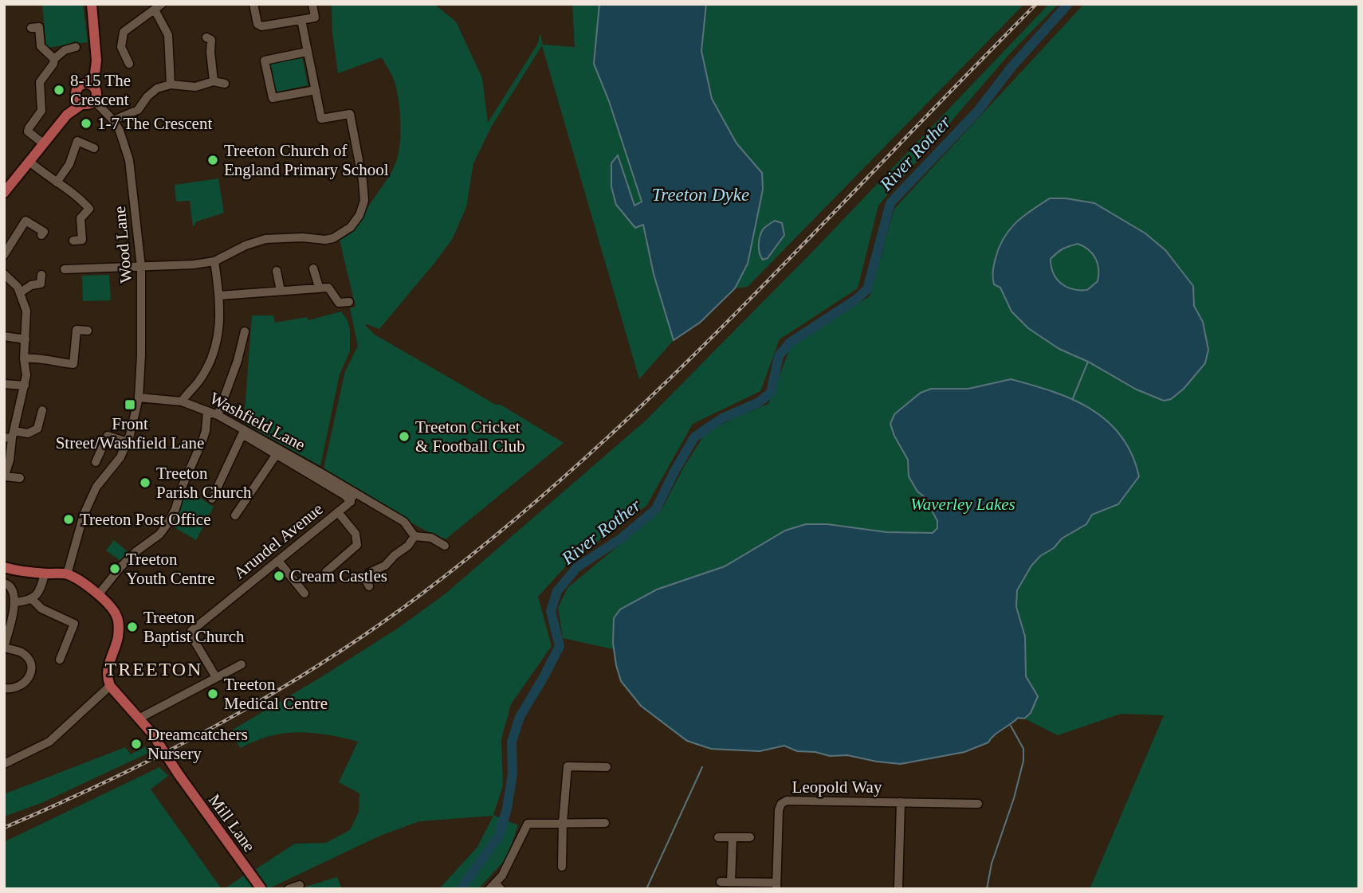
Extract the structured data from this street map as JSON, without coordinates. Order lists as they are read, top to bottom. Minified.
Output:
{"streets":{"main road":["Mill Lane"],"street":["Wood Lane","Washfield Lane","Arundel Avenue","Leopold Way"]},"crossings":[["Wood Lane","Washfield Lane"],["Washfield Lane","Arundel Avenue"]],"districts":["TREETON"],"water":["River Rother","Treeton Dyke"],"parks":["Waverley Lakes"],"places":{"other":["8-15 The Crescent","1-7 The Crescent","Treeton Church of England Primary School","Treeton Cricket & Football Club","Treeton Parish Church","Treeton Post Office","Treeton Youth Centre","Cream Castles","Treeton Baptist Church","Treeton Medical Centre","Dreamcatchers Nursery"],"transit":["Front Street/Washfield Lane"]}}
